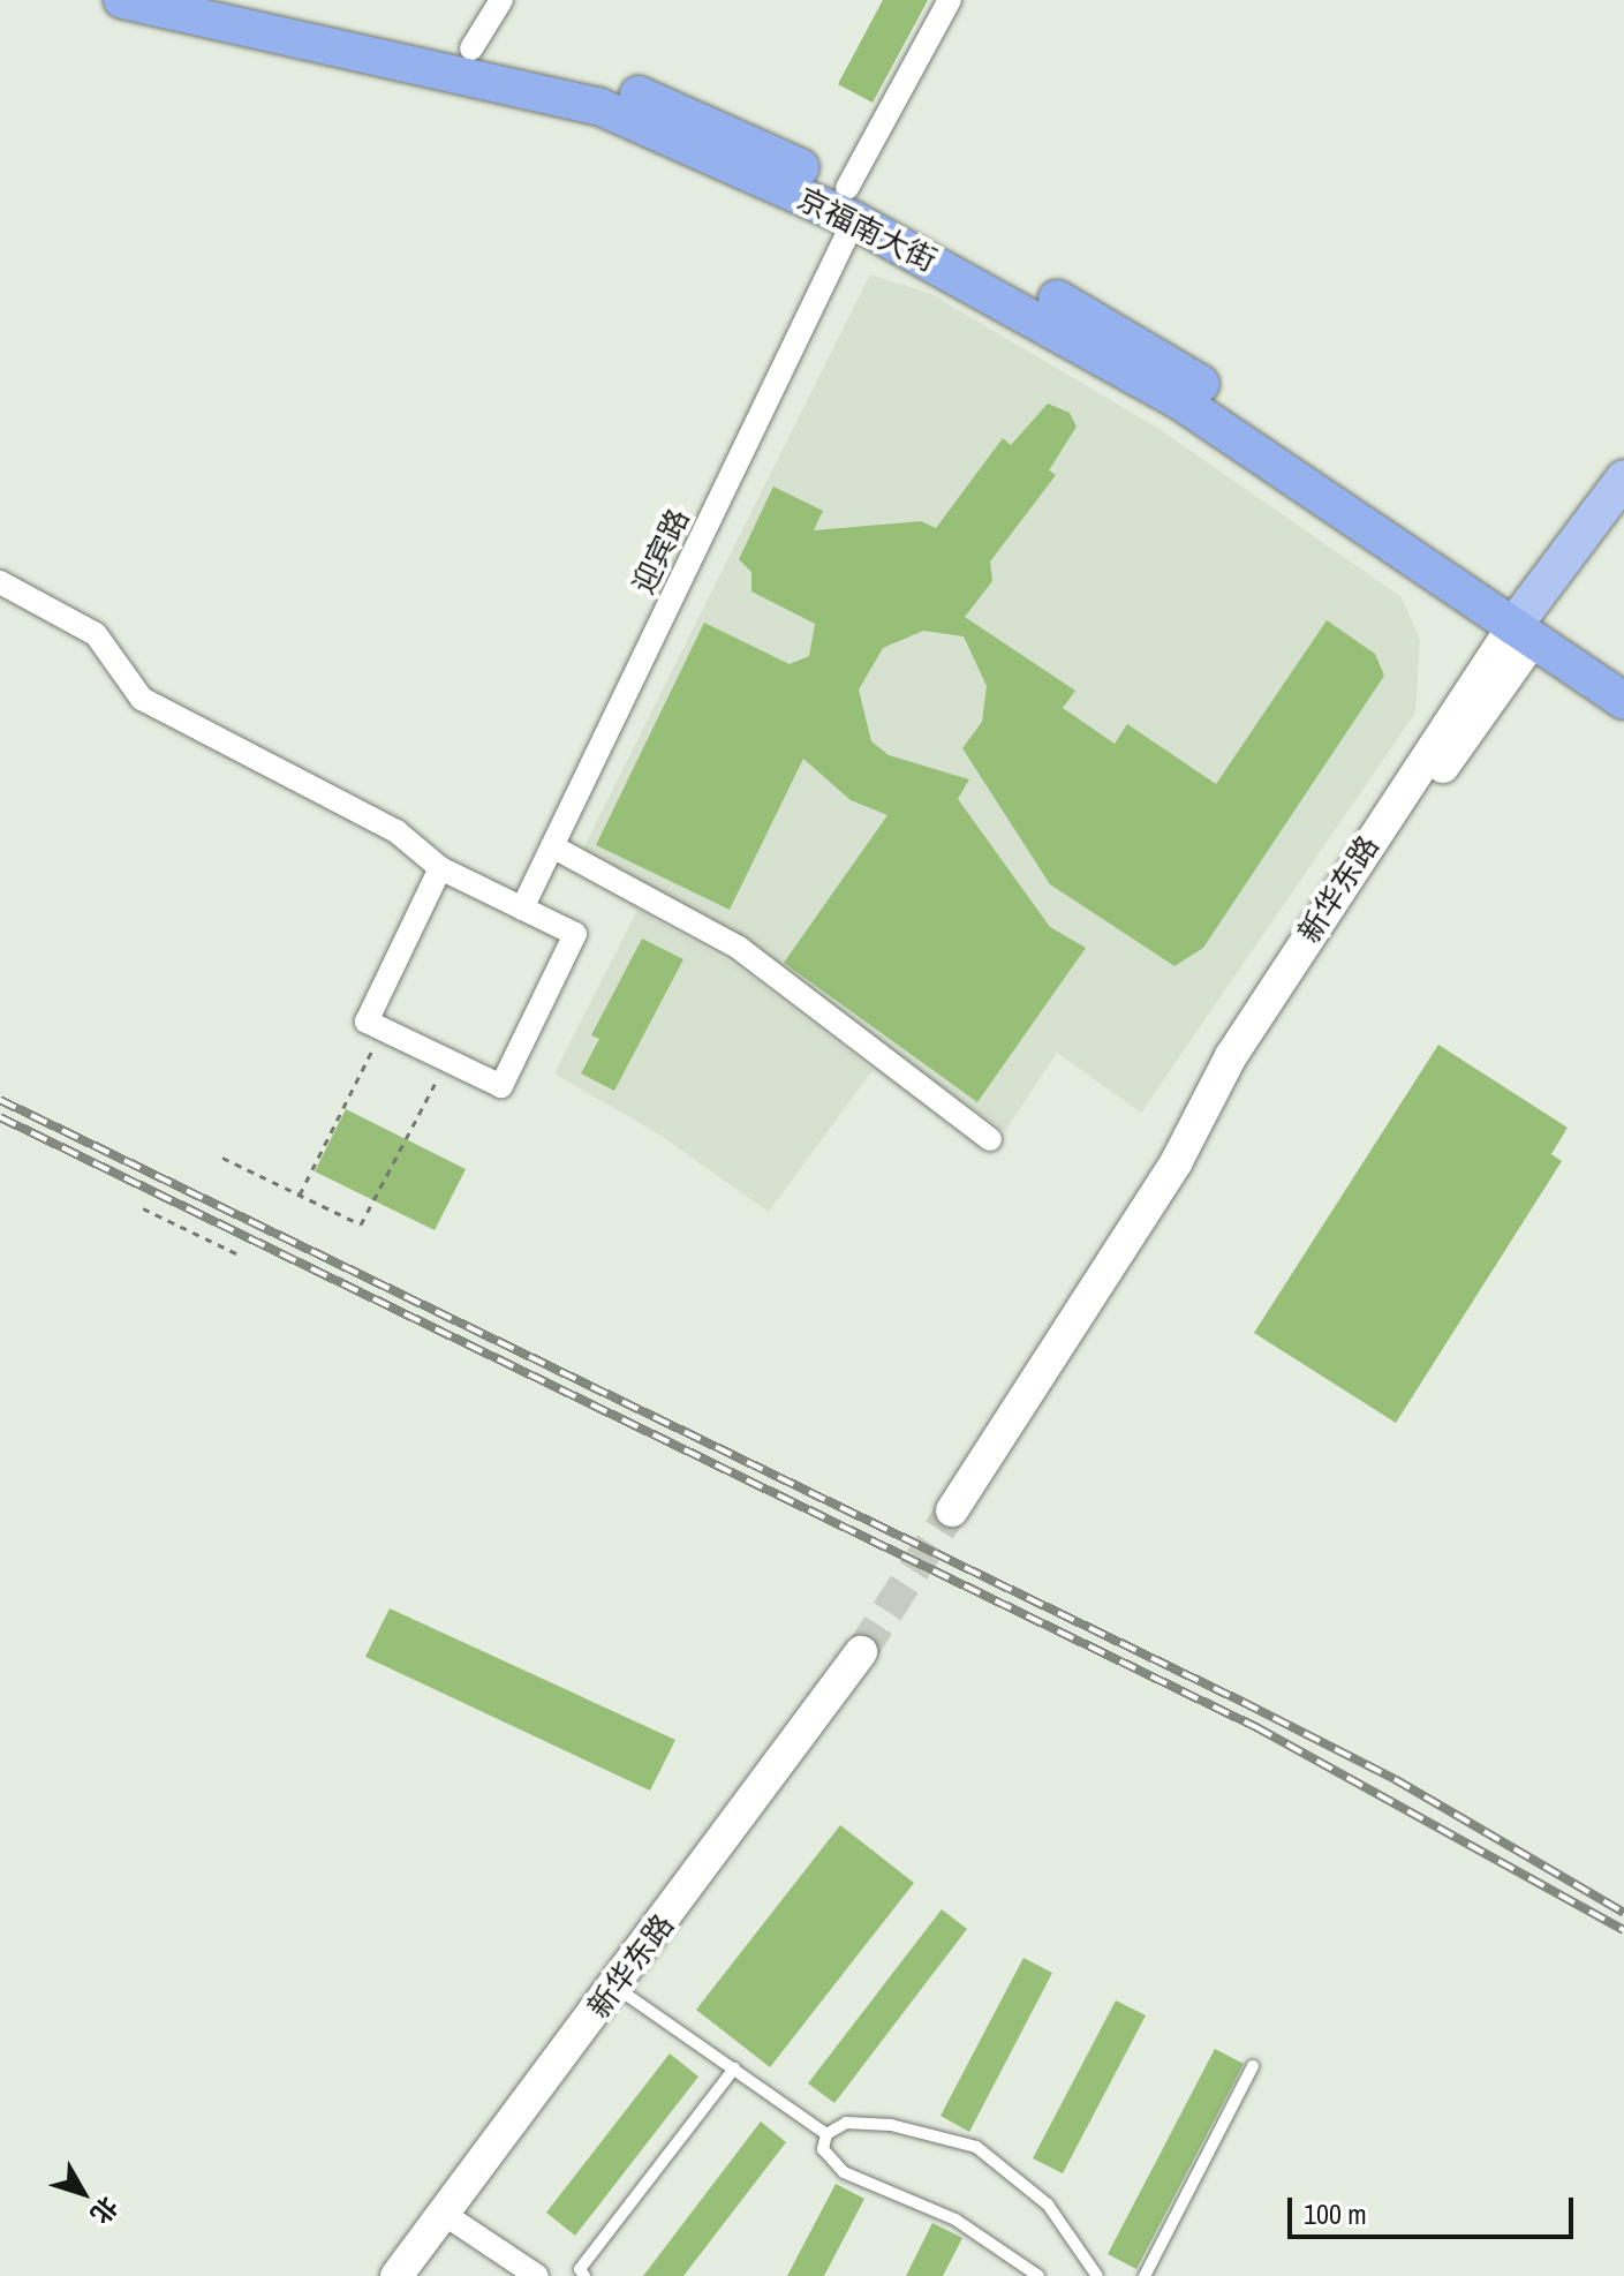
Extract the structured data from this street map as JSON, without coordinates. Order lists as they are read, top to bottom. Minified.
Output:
{"streets":{"highway":["京福南大街"],"main road":["新华东路"],"street":["迎宾路"]},"crossings":[["京福南大街","迎宾路"],["京福南大街","新华东路"]],"scale_bar":"100 m","north":"bottom right"}
